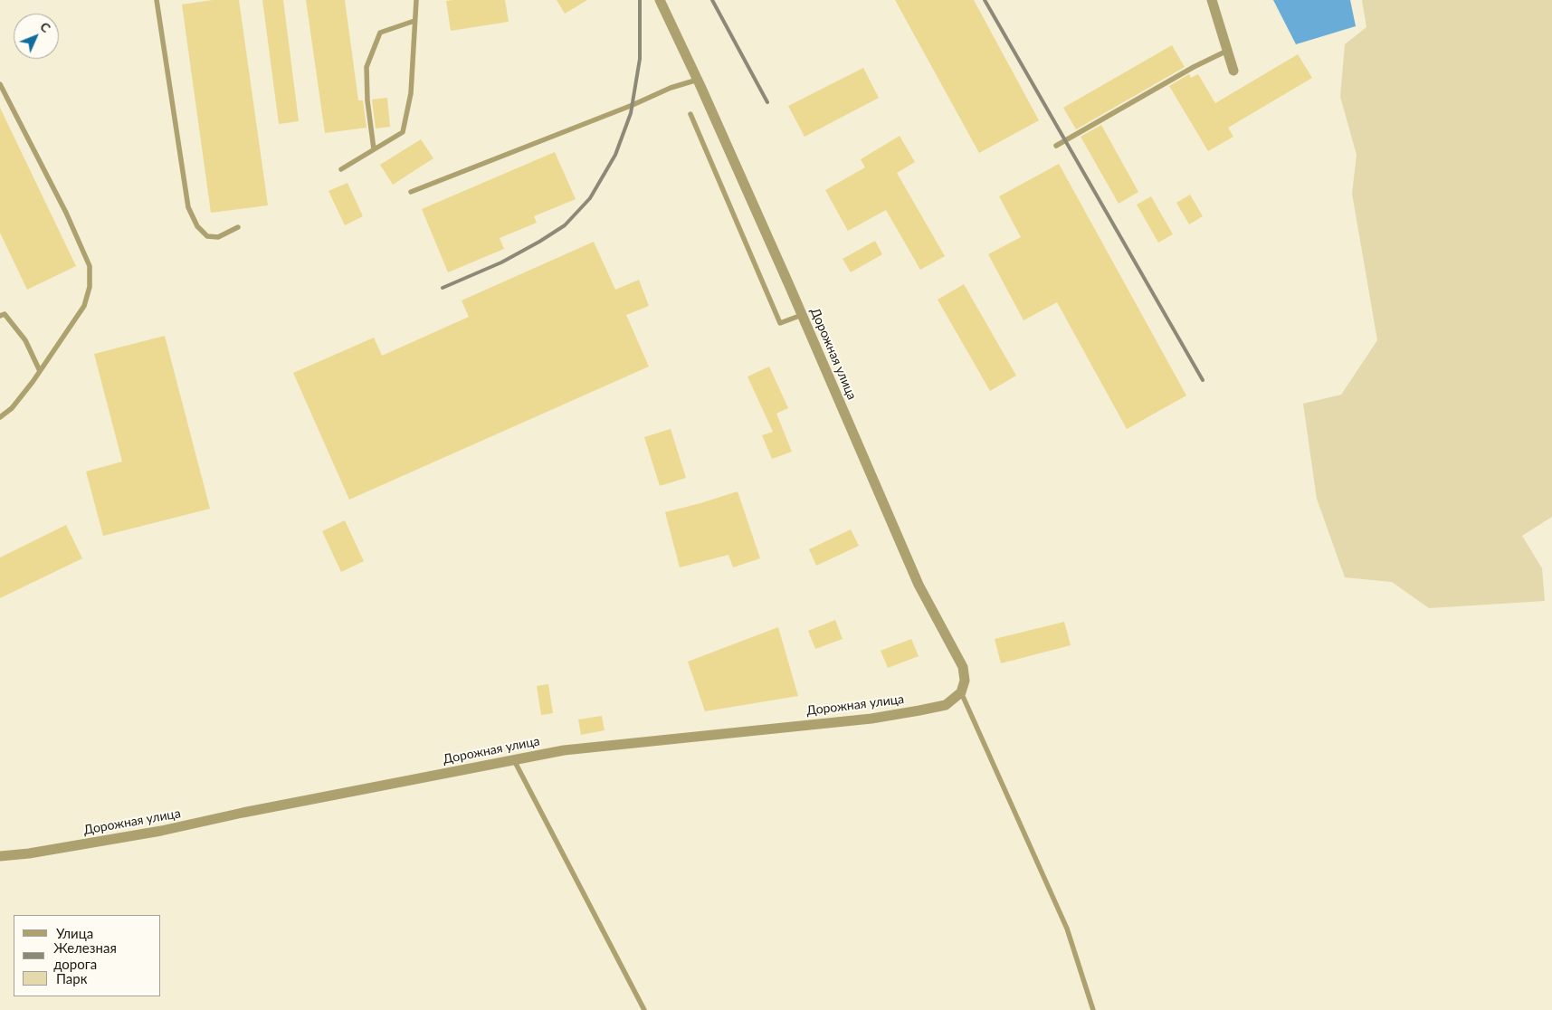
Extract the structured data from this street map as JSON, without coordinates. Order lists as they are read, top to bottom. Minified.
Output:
{"streets":{"street":["Дорожная улица"]},"legend":["Улица","Железная дорога","Парк"],"north":"top right"}
